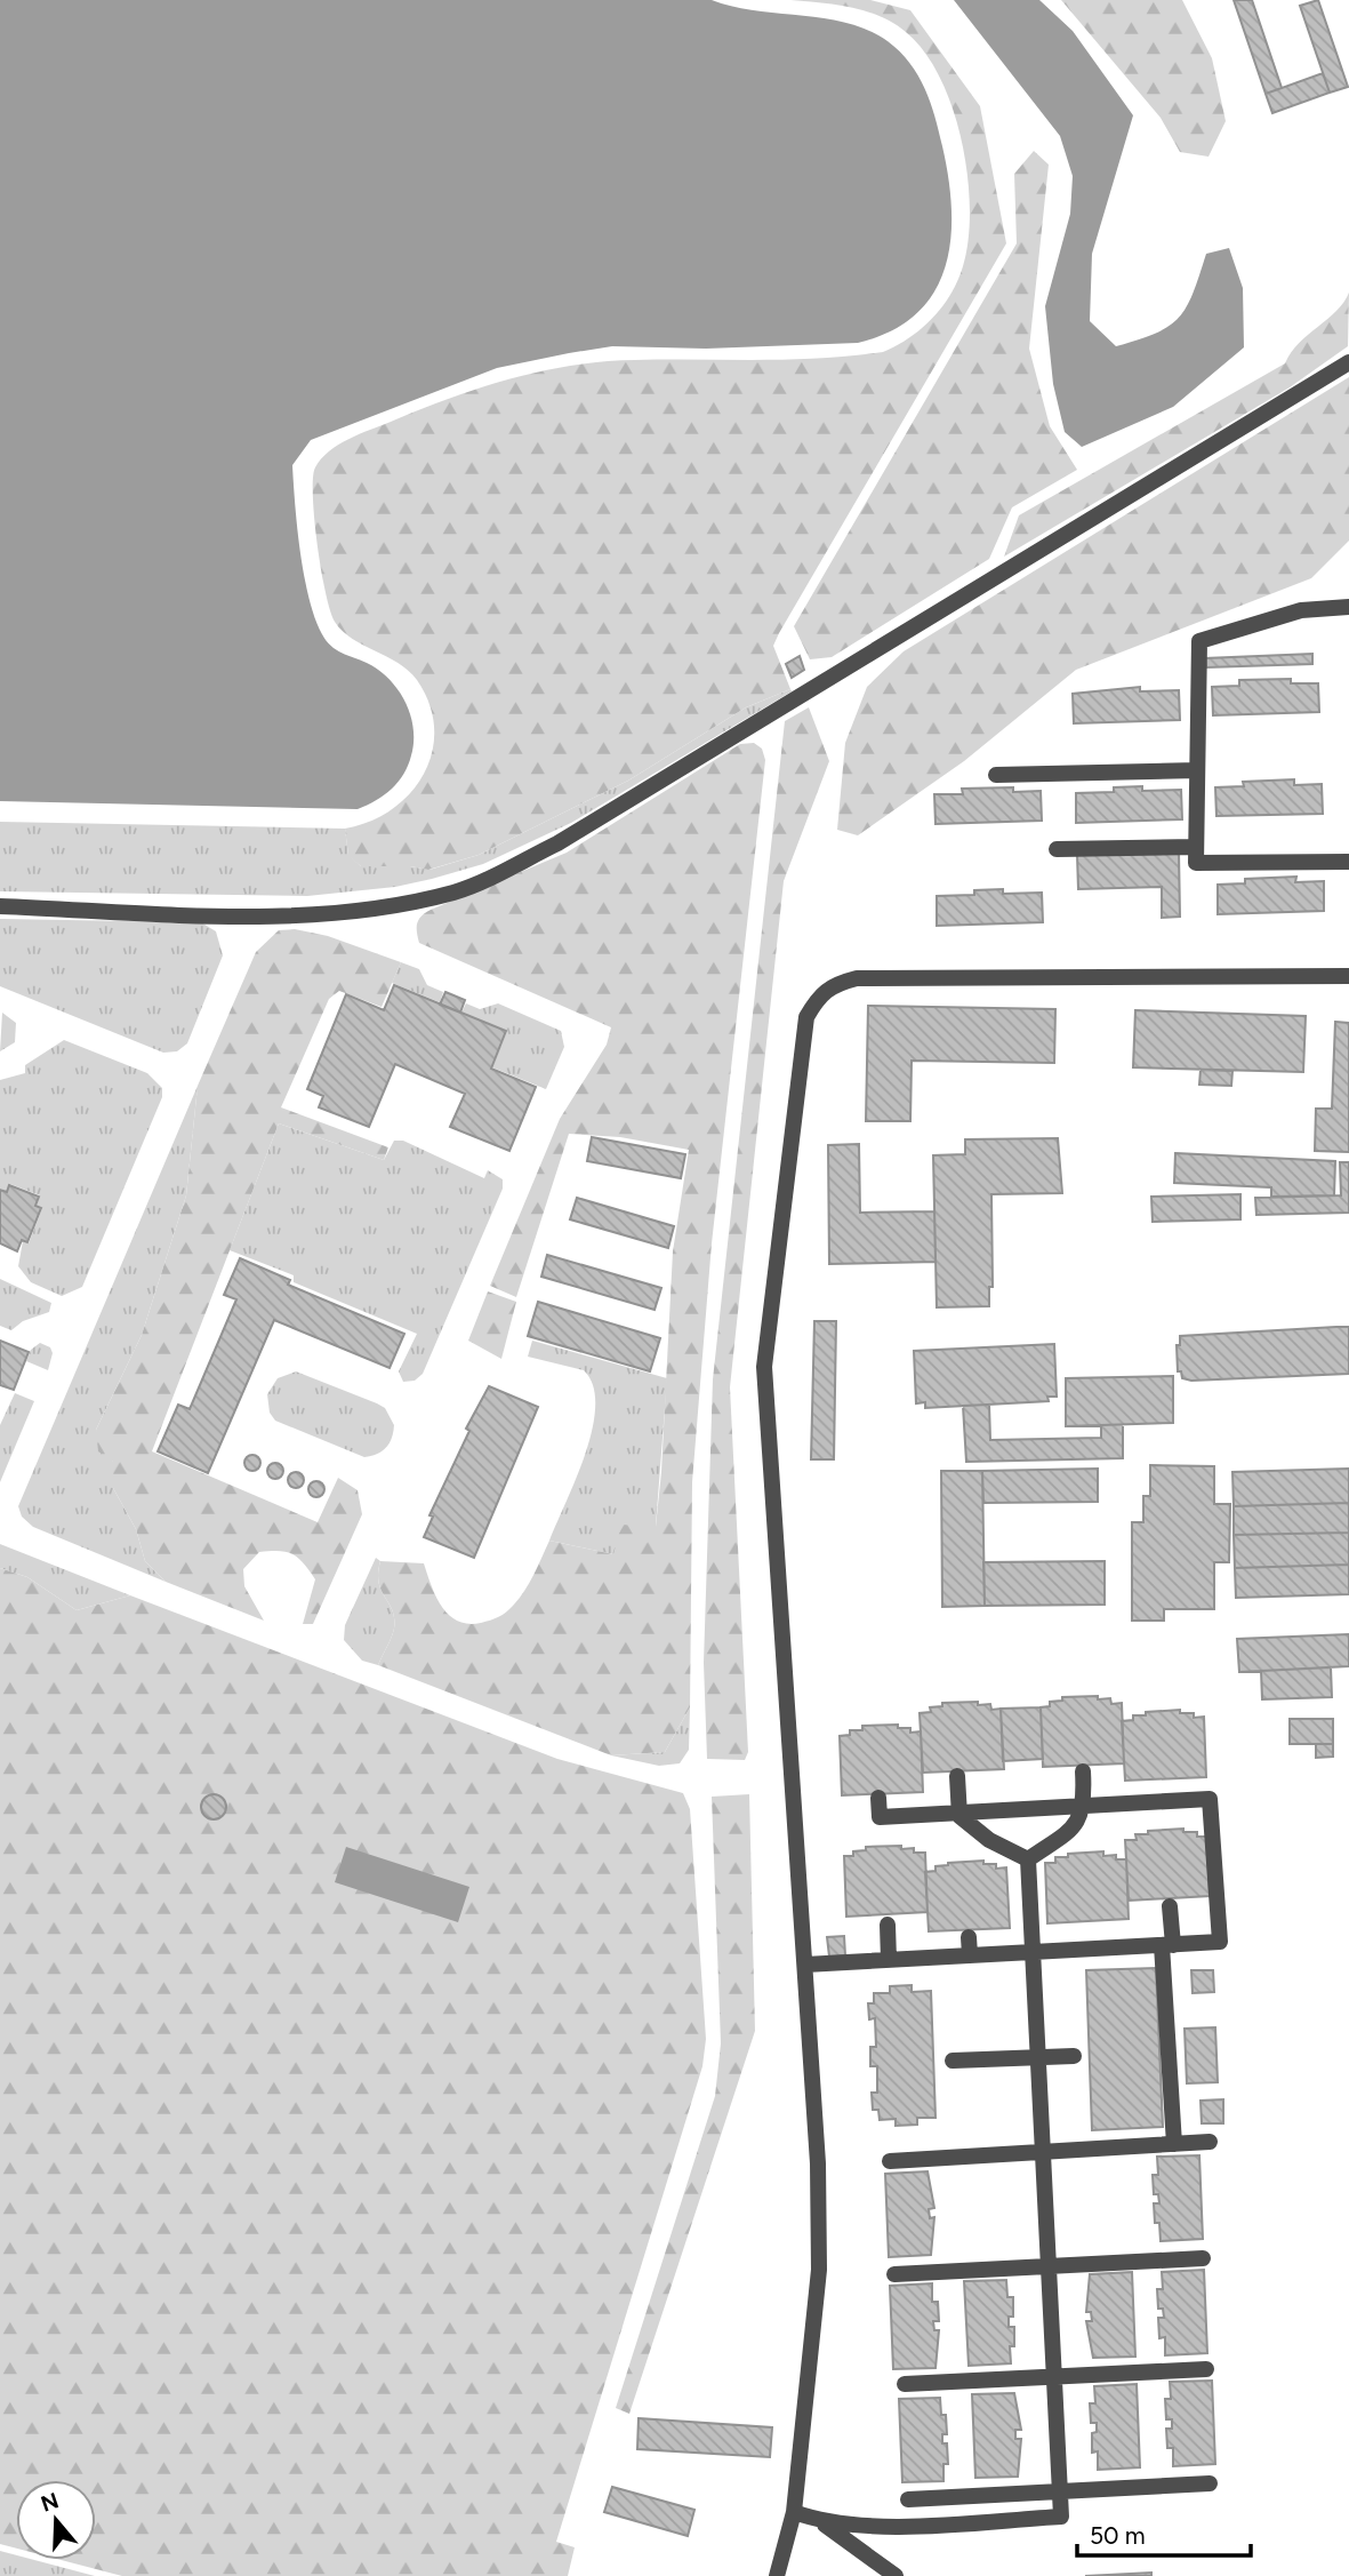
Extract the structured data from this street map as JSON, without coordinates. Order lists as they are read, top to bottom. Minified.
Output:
{"scale_bar":"50 m","north":"top"}
